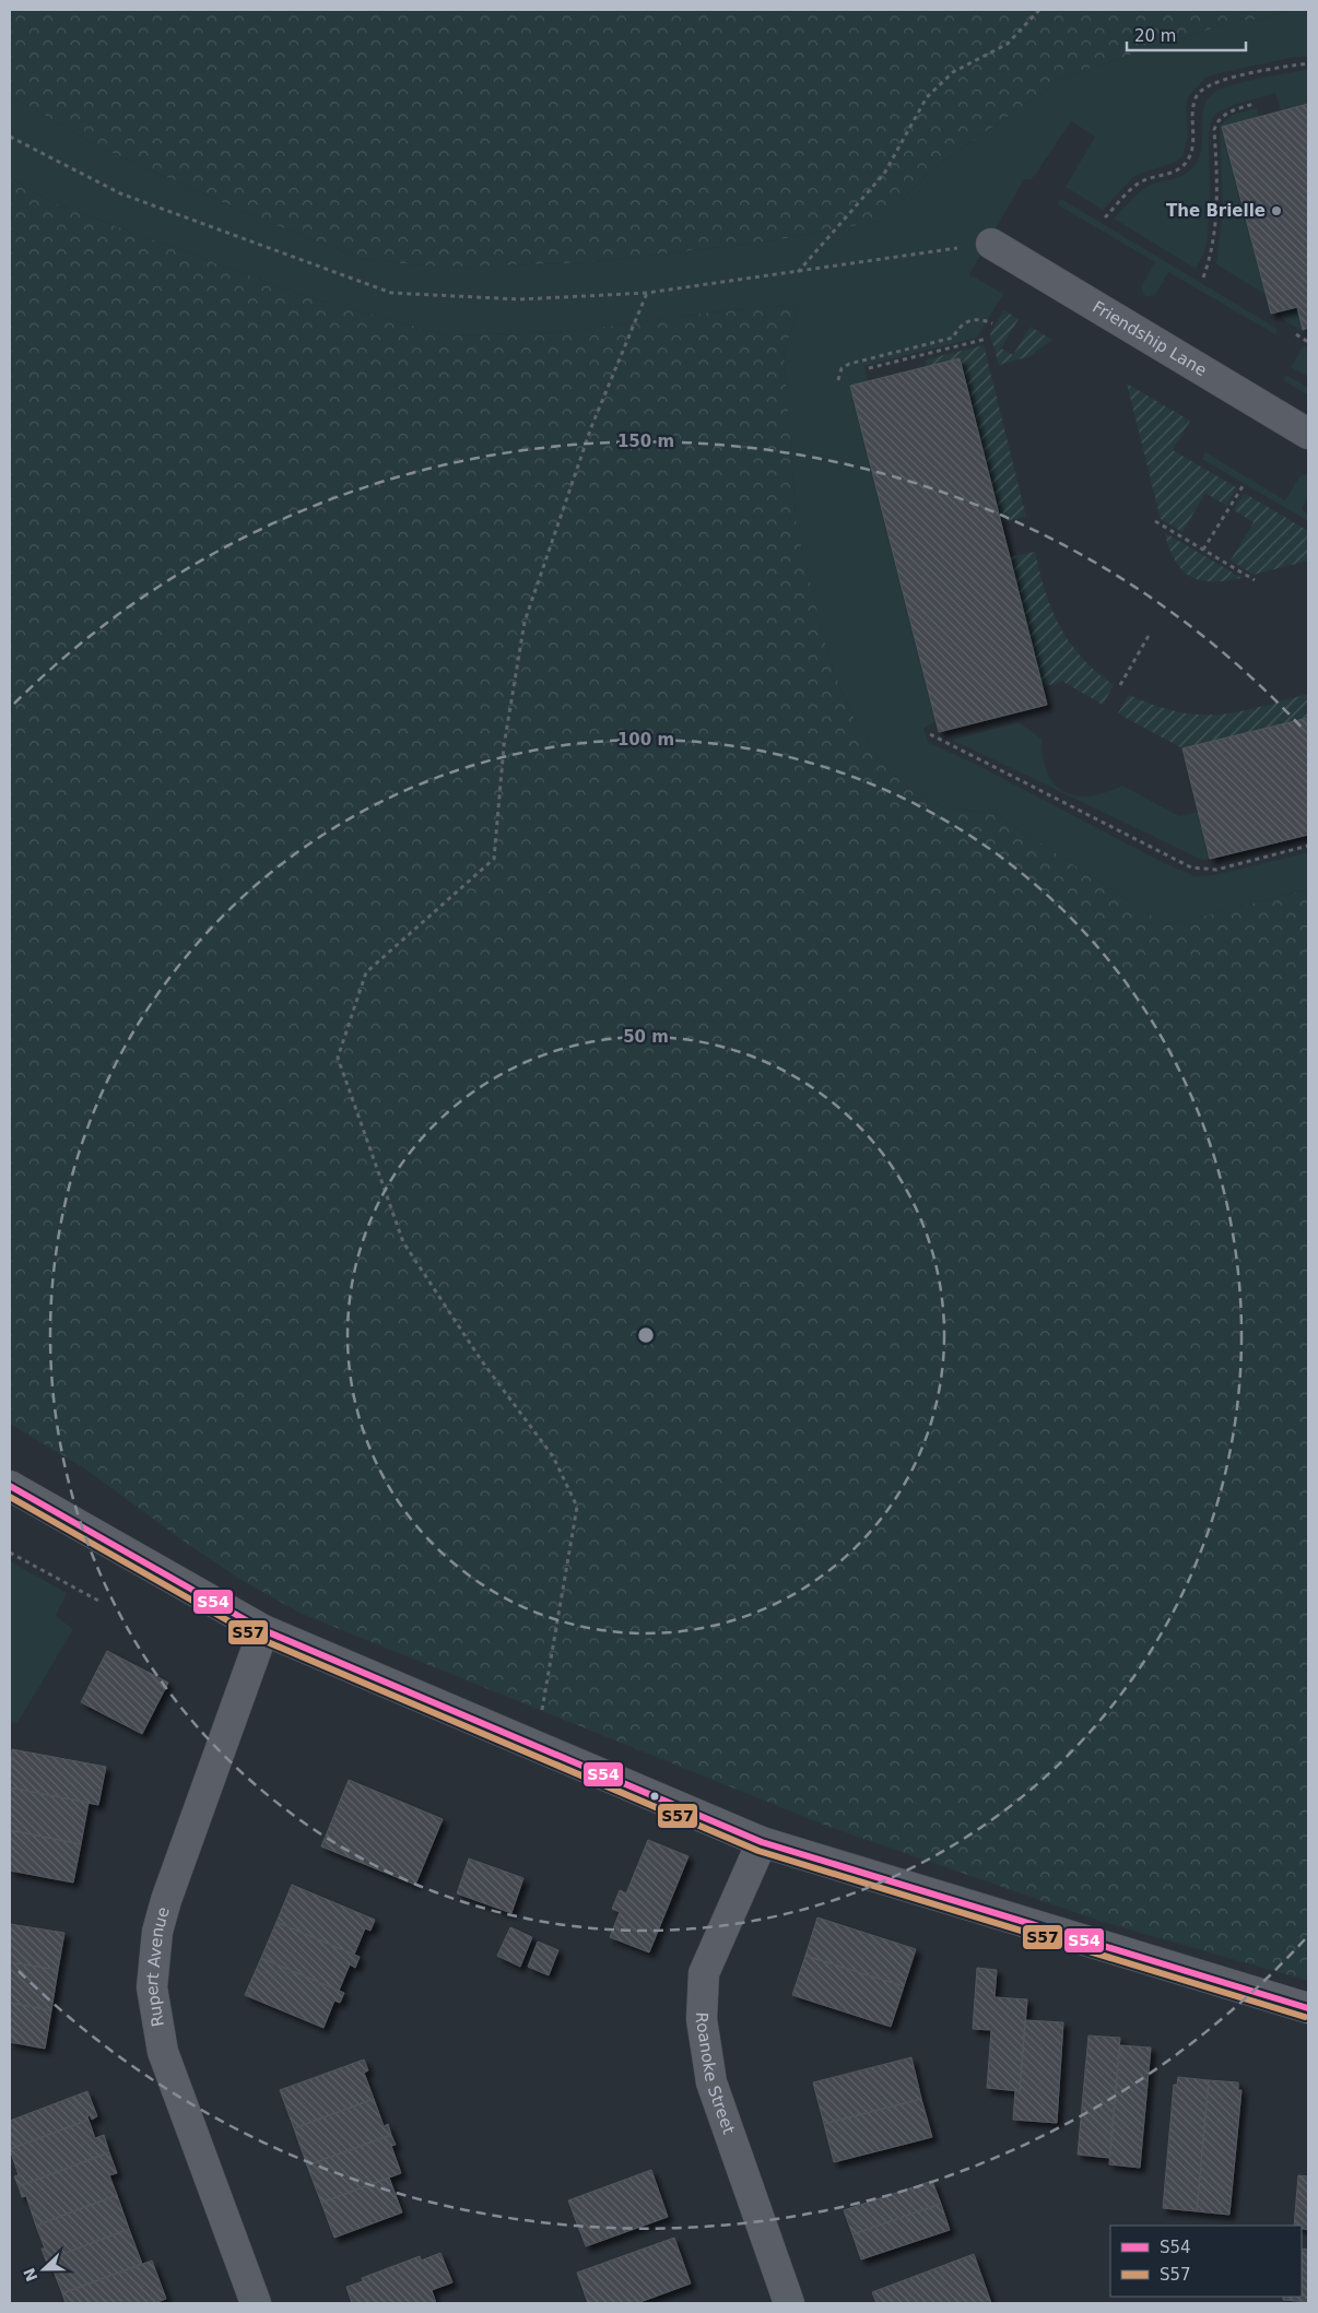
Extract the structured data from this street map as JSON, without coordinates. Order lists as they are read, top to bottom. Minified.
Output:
{"streets":{"street":["Friendship Lane","Rupert Avenue","Roanoke Street"]},"places":["The Brielle"],"lines":["transit line S54","transit line S57"],"legend":["S54","S57"],"scale_bar":"20 m","north":"left","rings":["150 m","100 m","50 m"]}
